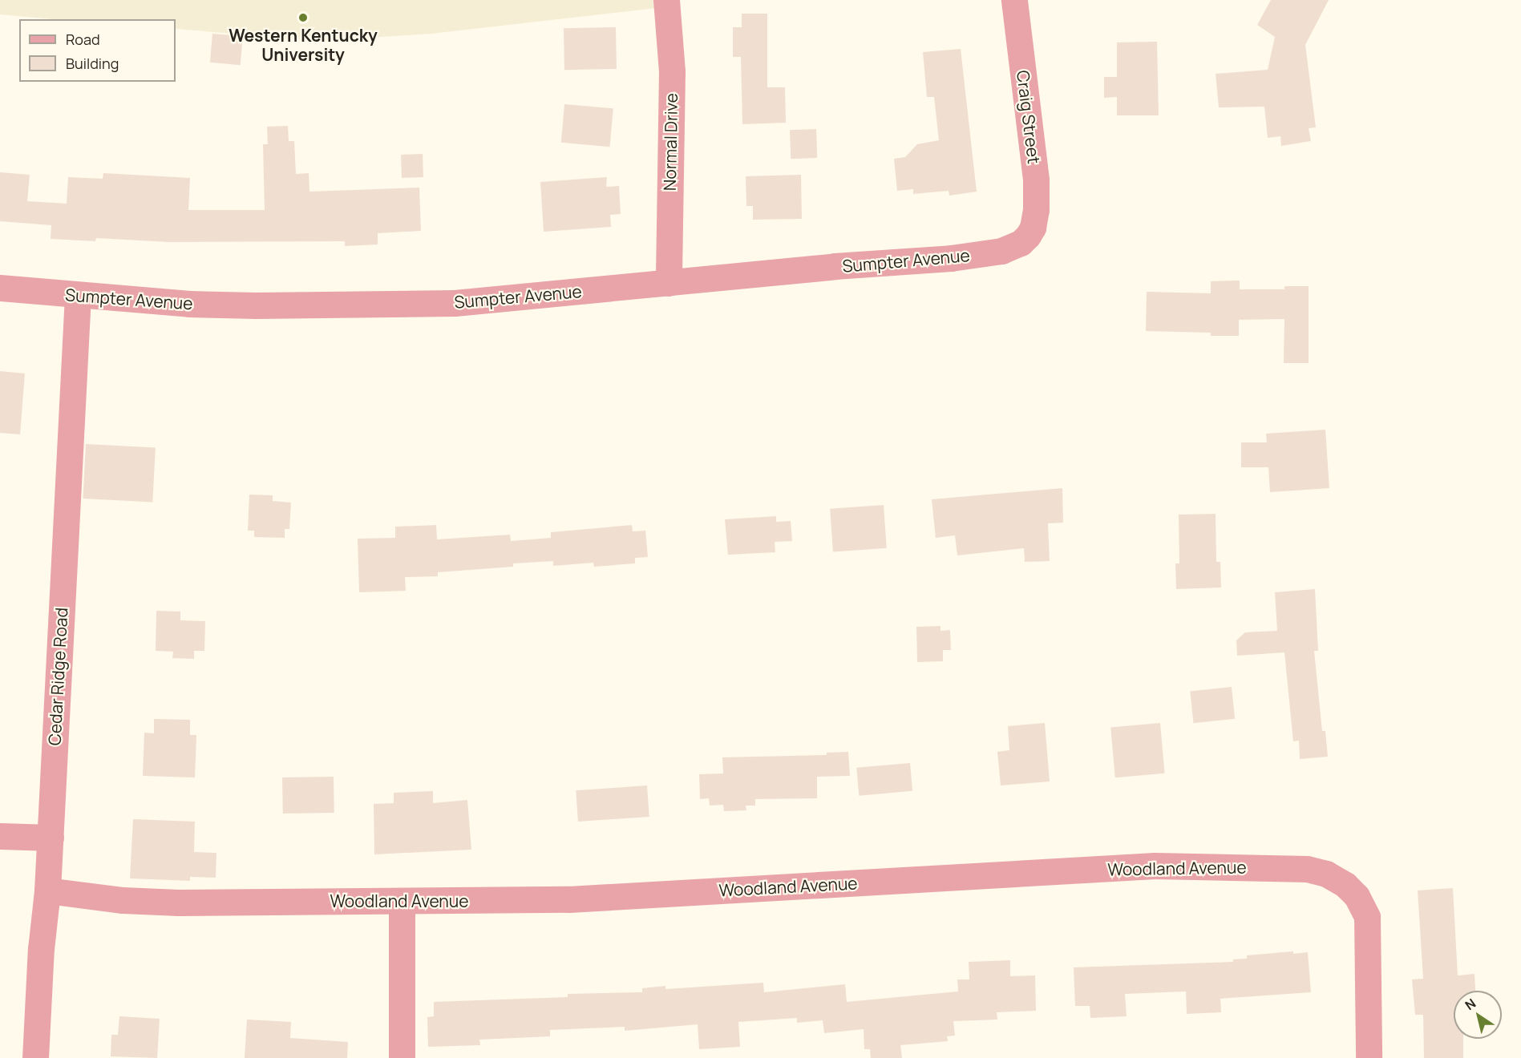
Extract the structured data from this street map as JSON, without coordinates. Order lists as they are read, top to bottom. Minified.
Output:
{"streets":{"street":["Craig Street","Normal Drive","Sumpter Avenue","Cedar Ridge Road","Woodland Avenue"]},"crossings":[["Craig Street","Sumpter Avenue"],["Normal Drive","Sumpter Avenue"],["Sumpter Avenue","Cedar Ridge Road"],["Cedar Ridge Road","Woodland Avenue"]],"places":["Western Kentucky University"],"legend":["Road","Building"],"north":"top left"}
